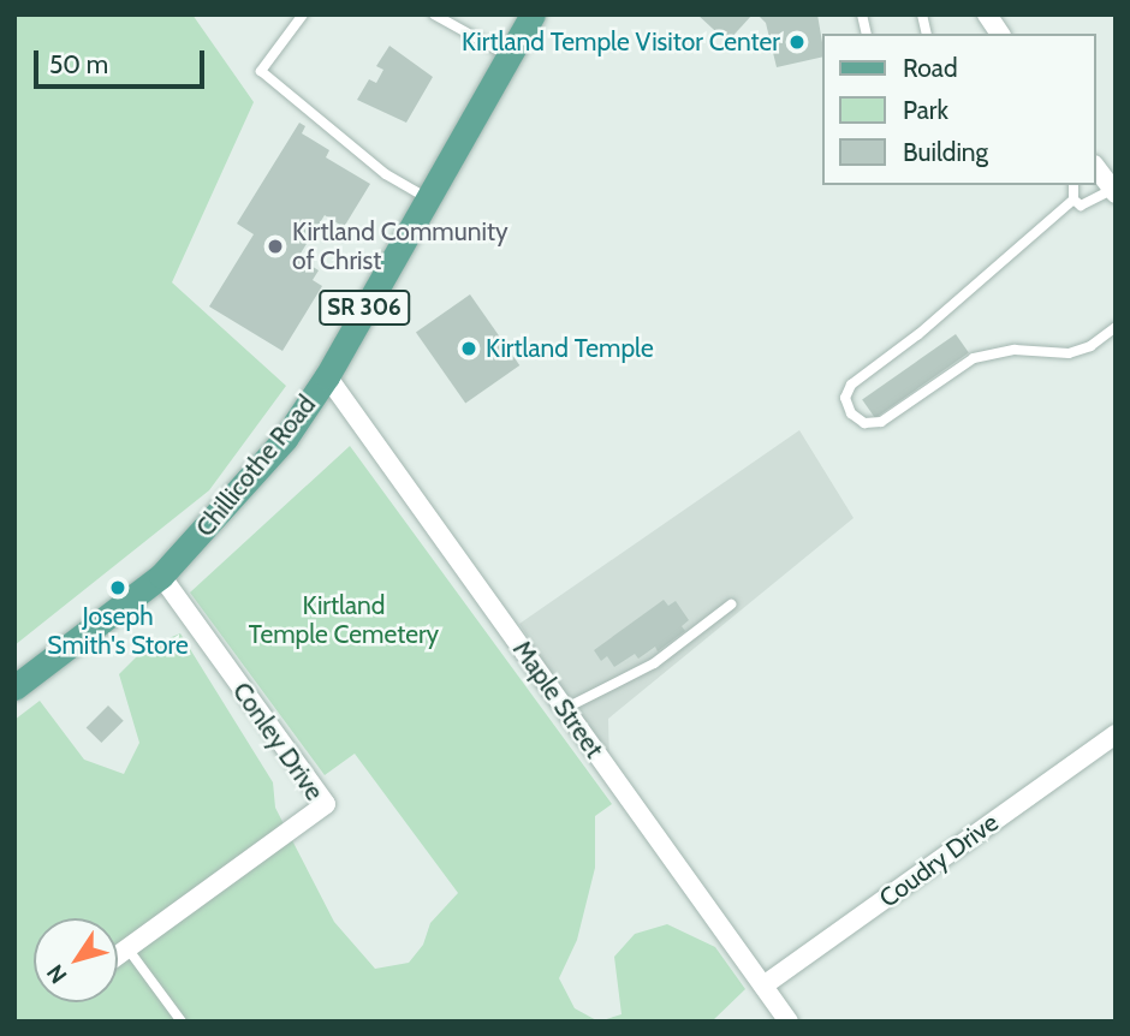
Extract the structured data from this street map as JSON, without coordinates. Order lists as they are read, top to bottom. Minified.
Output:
{"streets":{"main road":["SR 306","Chillicothe Road"],"street":["Maple Street","Conley Drive","Coudry Drive"]},"crossings":[["Chillicothe Road","Maple Street"],["Chillicothe Road","Conley Drive"],["Maple Street","Coudry Drive"]],"parks":["Kirtland Temple Cemetery"],"places":["Kirtland Temple Visitor Center","Kirtland Community of Christ","Kirtland Temple","Joseph Smith's Store"],"legend":["Road","Park","Building"],"scale_bar":"50 m","north":"bottom left"}
